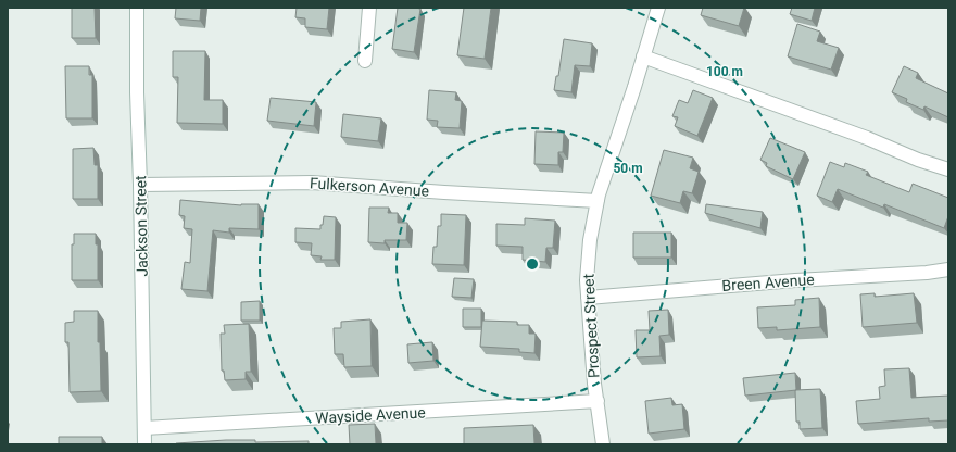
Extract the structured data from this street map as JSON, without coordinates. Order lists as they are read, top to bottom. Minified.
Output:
{"streets":{"street":["Fulkerson Avenue","Jackson Street","Breen Avenue","Prospect Street","Wayside Avenue"]},"crossings":[["Fulkerson Avenue","Jackson Street"],["Fulkerson Avenue","Prospect Street"],["Jackson Street","Wayside Avenue"],["Breen Avenue","Prospect Street"],["Prospect Street","Wayside Avenue"]],"rings":["100 m","50 m"]}
